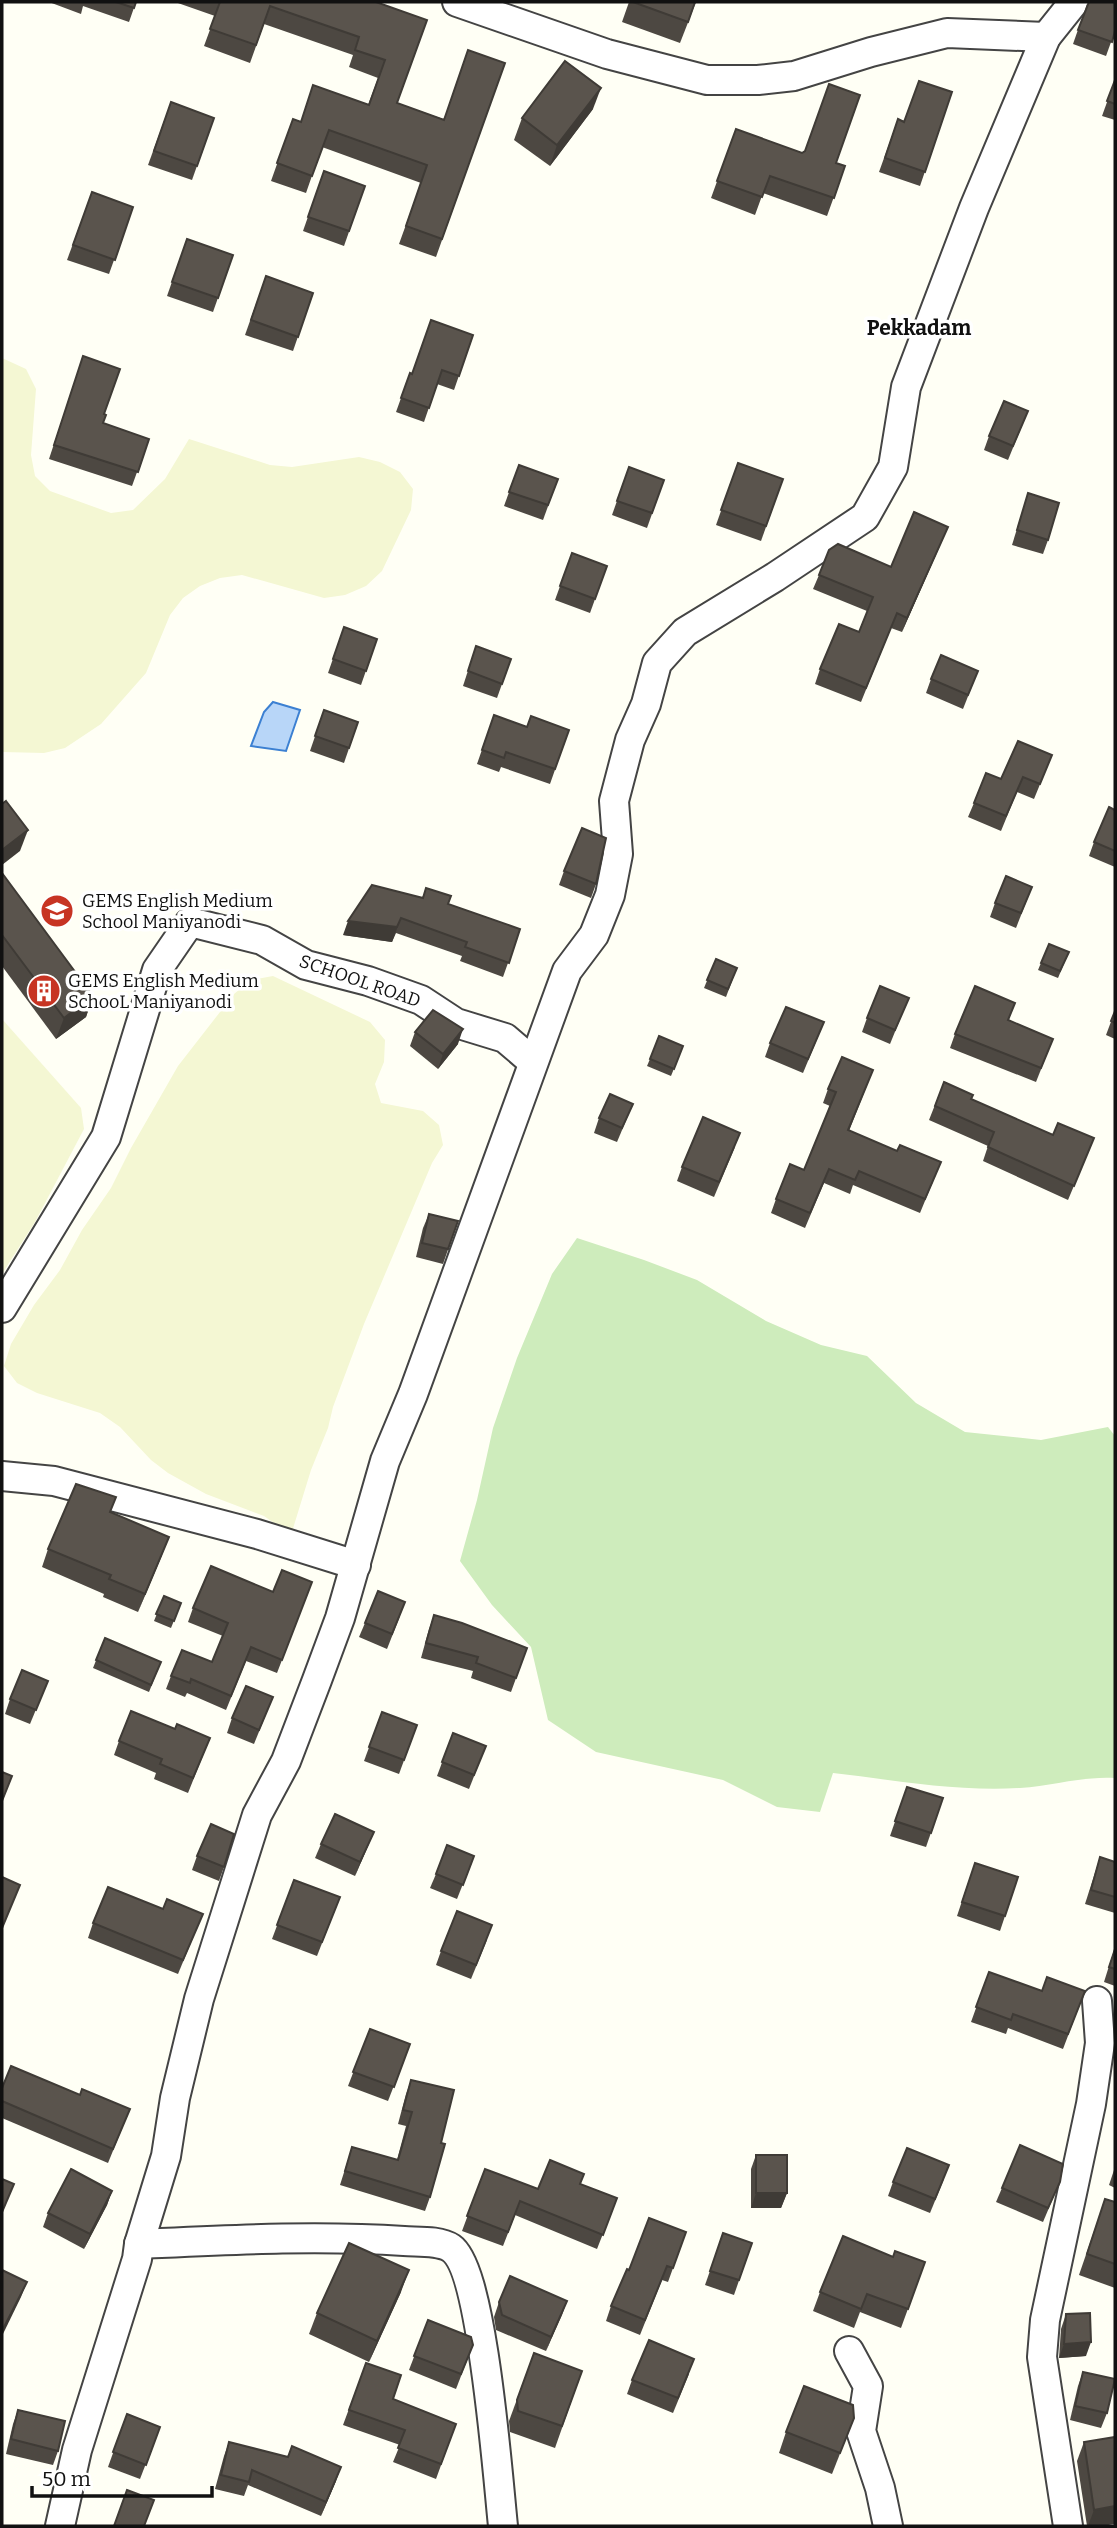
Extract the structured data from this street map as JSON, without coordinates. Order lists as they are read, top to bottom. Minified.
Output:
{"streets":{"street":["SCHOOL ROAD"]},"districts":["Pekkadam"],"places":{"school or university":["GEMS English Medium School Maniyanodi"],"building":["GEMS English Medium SchooL Maniyanodi"]},"scale_bar":"50 m"}
